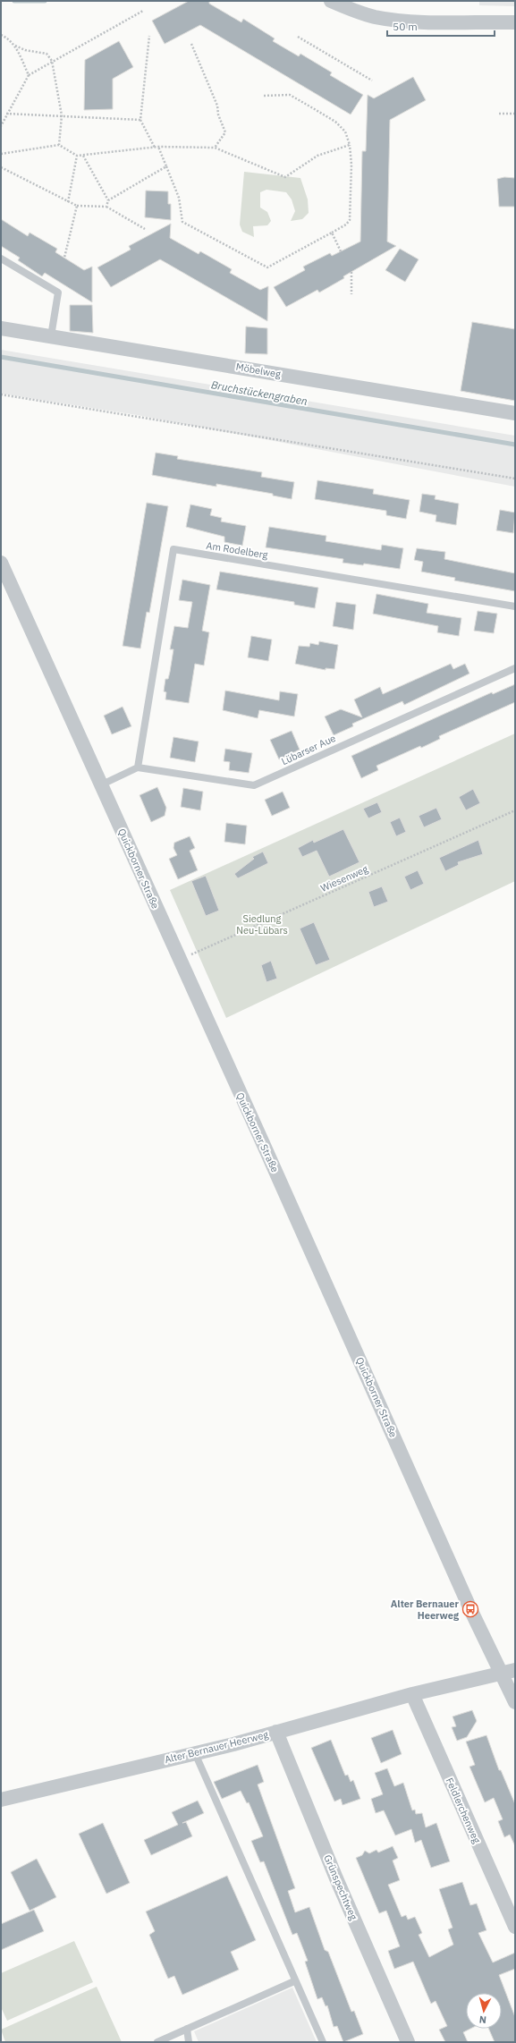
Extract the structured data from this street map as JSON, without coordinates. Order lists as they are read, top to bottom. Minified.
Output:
{"streets":{"street":["Möbelweg","Quickborner Straße","Alter Bernauer Heerweg","Feldlerchenweg","Grünspechtweg"],"lane":["Am Rodelberg","Lübarser Aue"],"path":["Wiesenweg"]},"crossings":[["Am Rodelberg","Lübarser Aue"],["Quickborner Straße","Wiesenweg"],["Quickborner Straße","Alter Bernauer Heerweg"],["Alter Bernauer Heerweg","Feldlerchenweg"],["Alter Bernauer Heerweg","Grünspechtweg"]],"water":["Bruchstückengraben"],"parks":["Siedlung Neu-Lübars"],"places":{"bus stop":["Alter Bernauer Heerweg"]},"scale_bar":"50 m","north":"bottom"}
